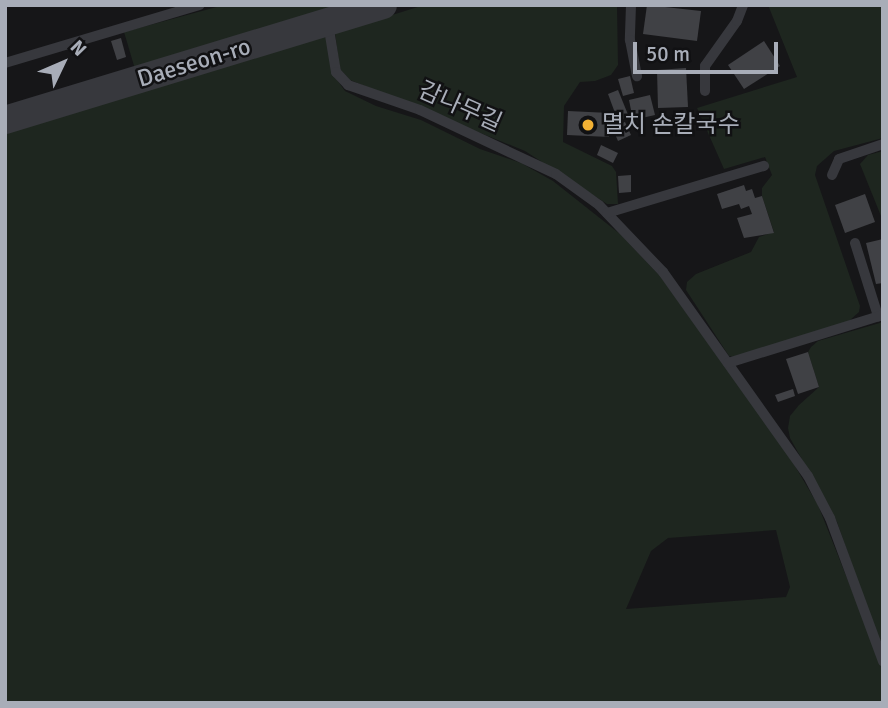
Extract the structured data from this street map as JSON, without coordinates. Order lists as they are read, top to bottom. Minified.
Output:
{"streets":{"street":["Daeseon-ro"],"lane":["감나무길"]},"crossings":[["Daeseon-ro","감나무길"]],"places":["멸치 손칼국수"],"scale_bar":"50 m","north":"top right"}
